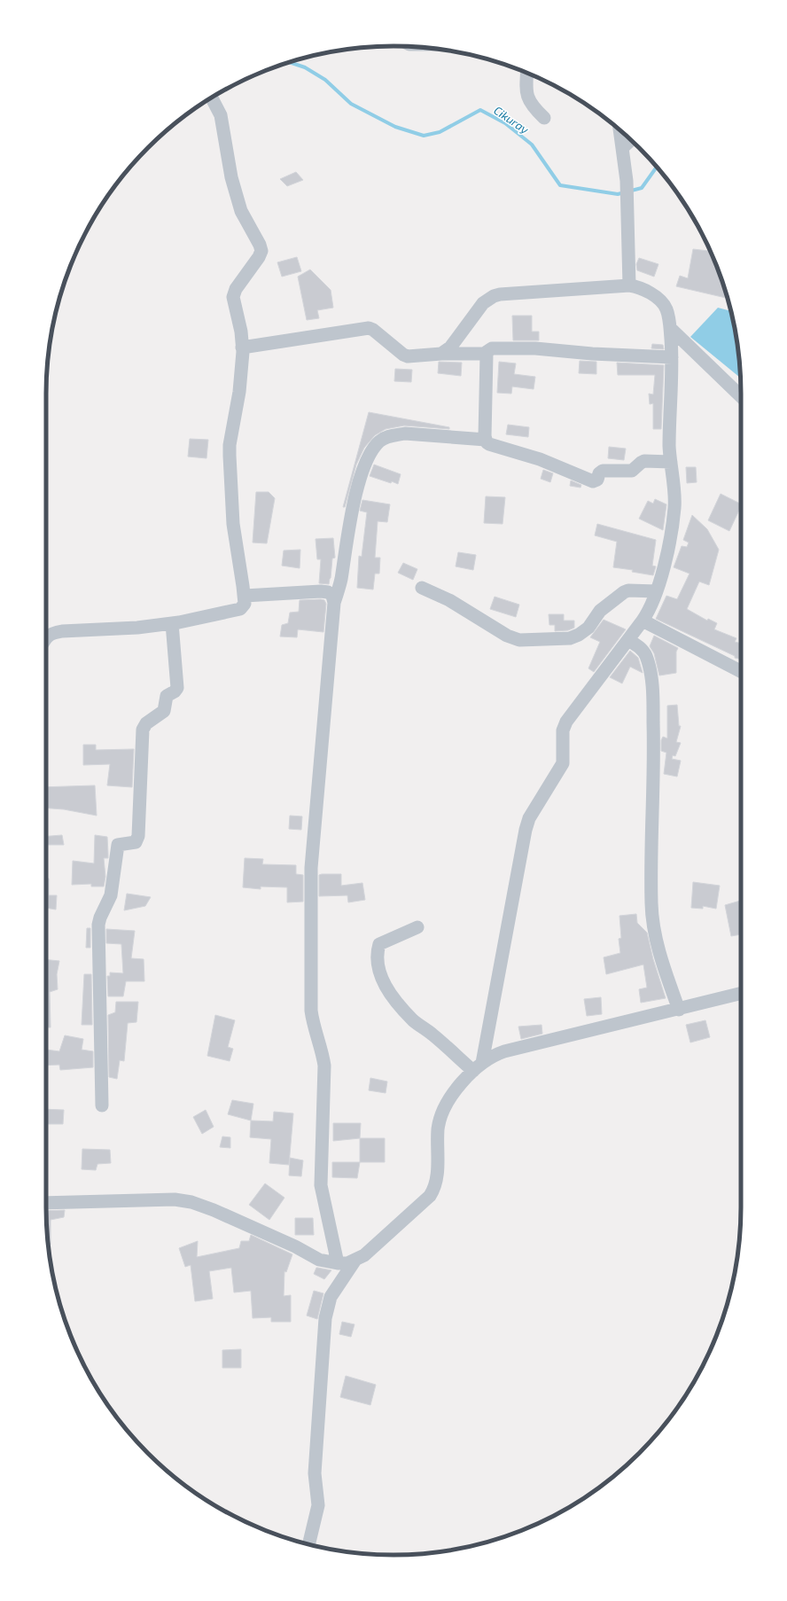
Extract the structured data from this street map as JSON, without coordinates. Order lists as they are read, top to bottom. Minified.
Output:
{"water":["Cikuray"]}
